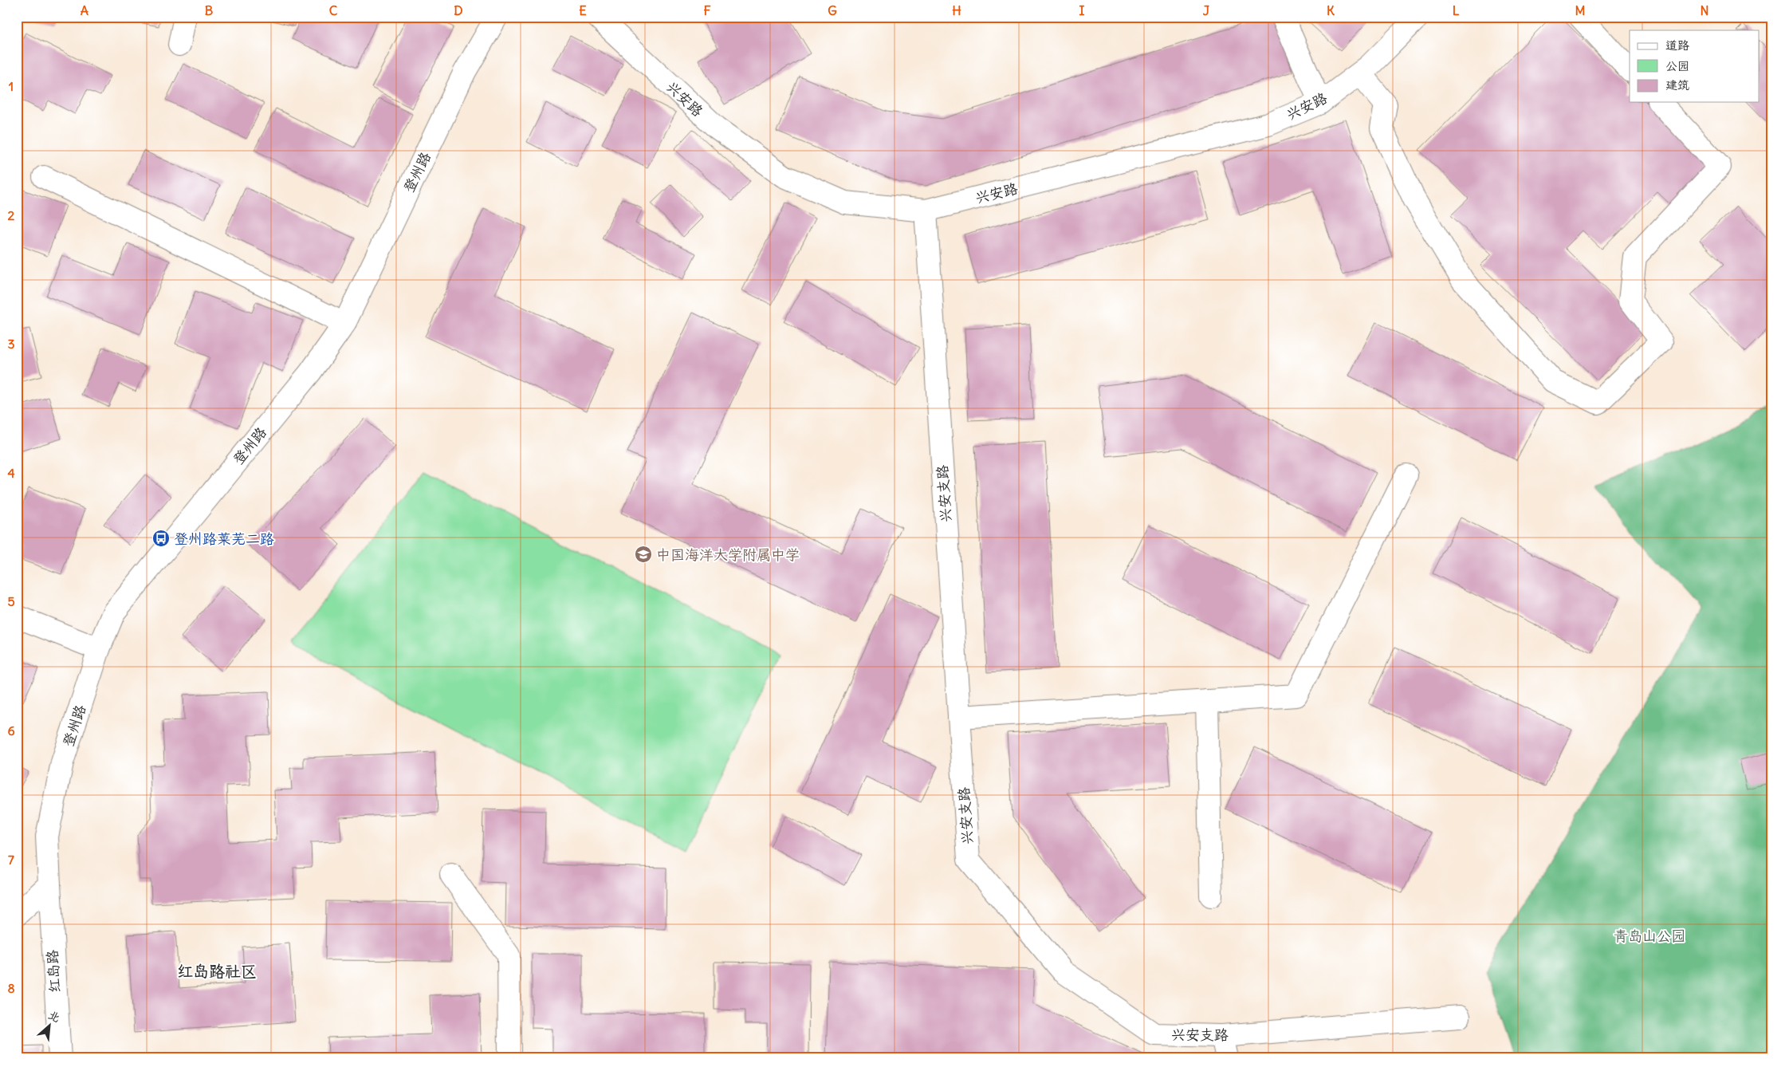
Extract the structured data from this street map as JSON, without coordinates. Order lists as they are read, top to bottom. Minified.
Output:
{"streets":{"street":["兴安路","登州路","兴安支路","红岛路"]},"crossings":[["兴安路","兴安支路"],["登州路","红岛路"]],"districts":["红岛路社区"],"parks":["青岛山公园"],"places":{"bus stop":["登州路莱芜二路"],"school or university":["中国海洋大学附属中学"]},"legend":["道路","公园","建筑"],"north":"top right","grid":{"columns":["A","B","C","D","E","F","G","H","I","J","K","L","M","N"],"rows":["1","2","3","4","5","6","7","8"]}}
